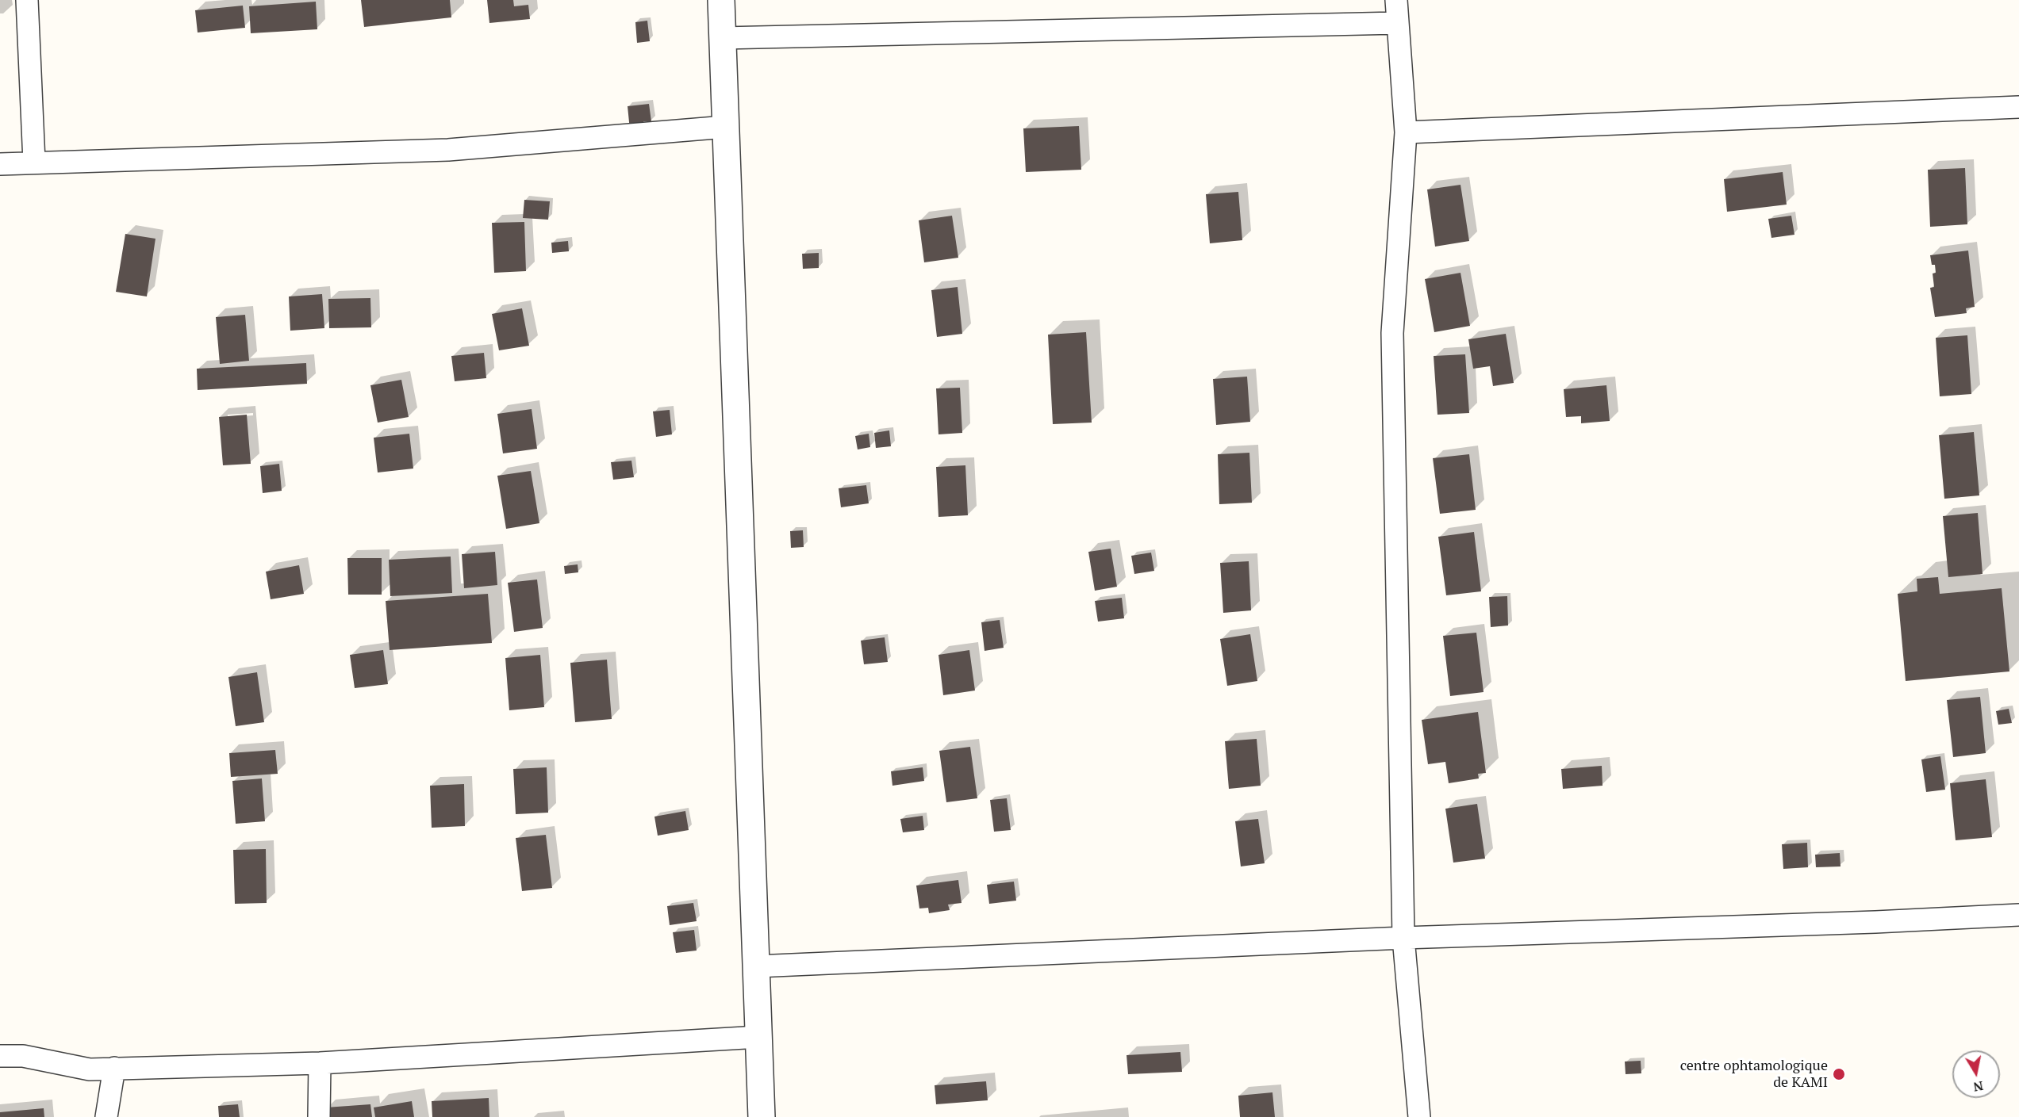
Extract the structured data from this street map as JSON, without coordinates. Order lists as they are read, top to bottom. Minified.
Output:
{"places":["centre ophtamologique de KAMI"],"north":"bottom"}
